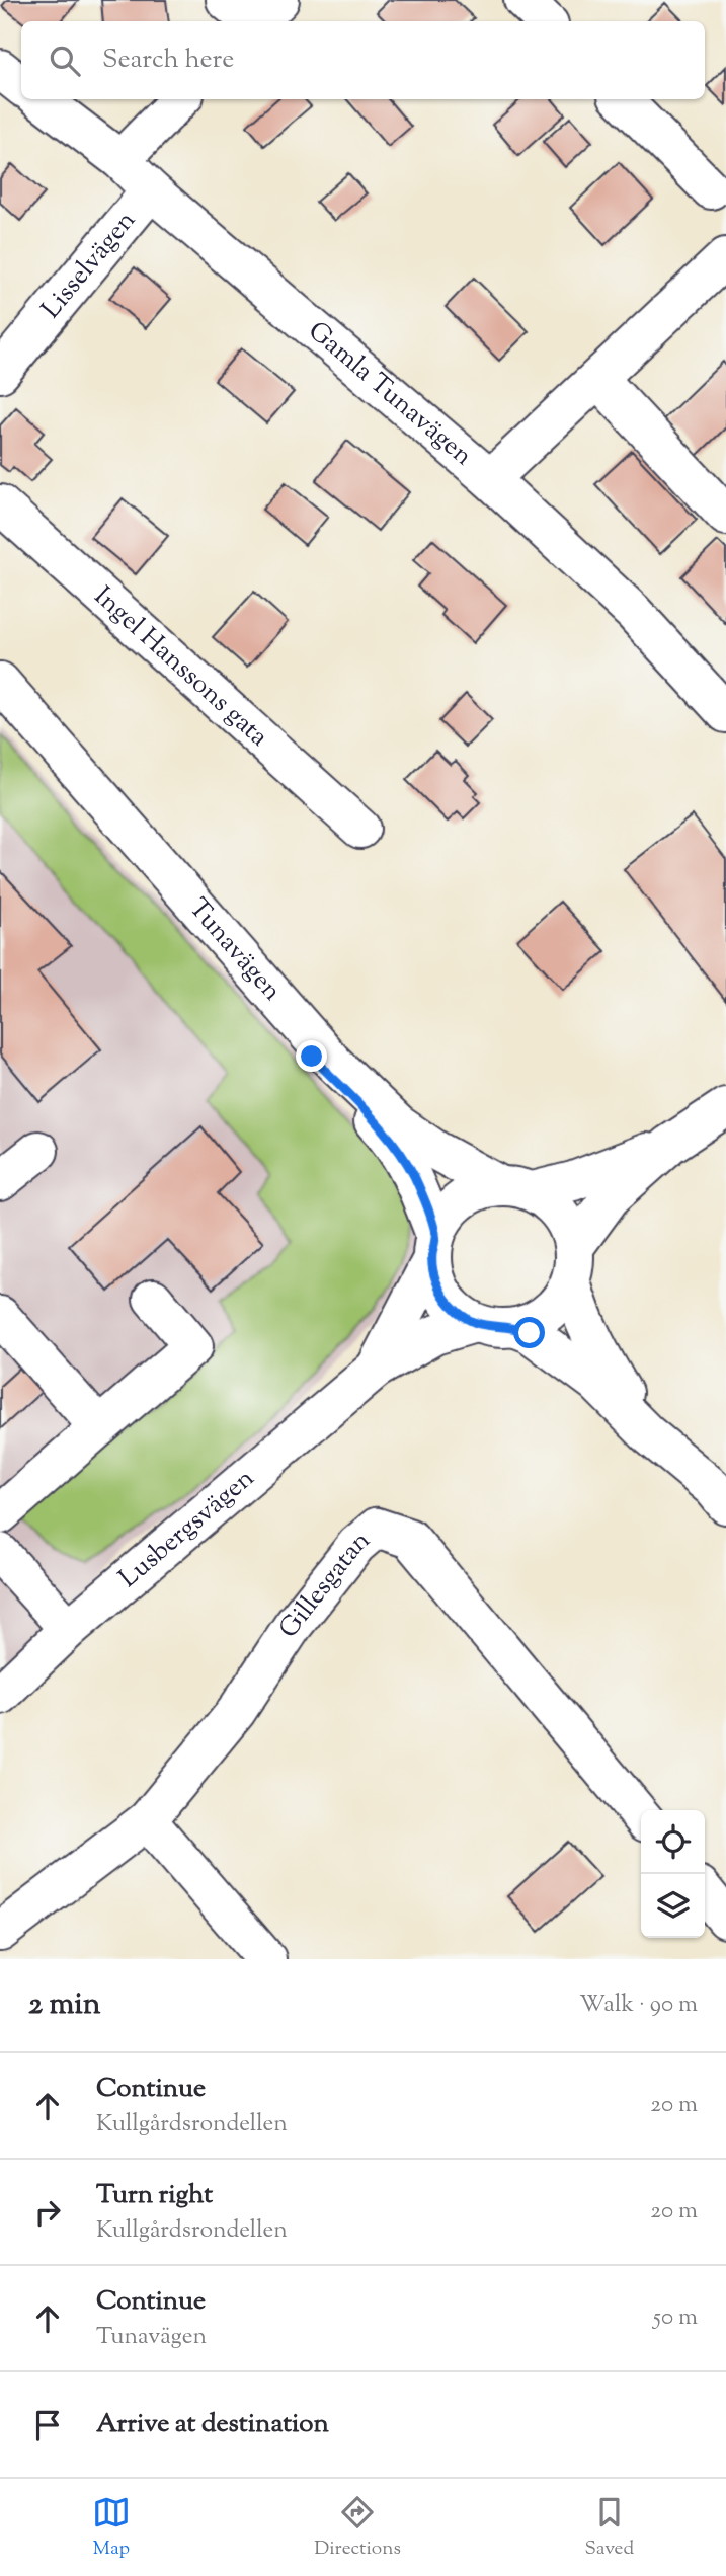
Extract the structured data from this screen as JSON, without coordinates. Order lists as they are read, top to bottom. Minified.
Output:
{"streets":{"street":["Lisselvägen","Gamla Tunavägen","Ingel Hanssons gata","Tunavägen","Lusbergsvägen","Gillesgatan"]},"crossings":[["Lisselvägen","Gamla Tunavägen"],["Tunavägen","Lusbergsvägen"]],"page":{"search":"Search here","heading":["2 min","Walk · 90 m"],"list":[["Continue","Kullgårdsrondellen","20 m"],["Turn right","Kullgårdsrondellen","20 m"],["Continue","Tunavägen","50 m"],"Arrive at destination"],"nav":["Map","Directions","Saved"]}}
